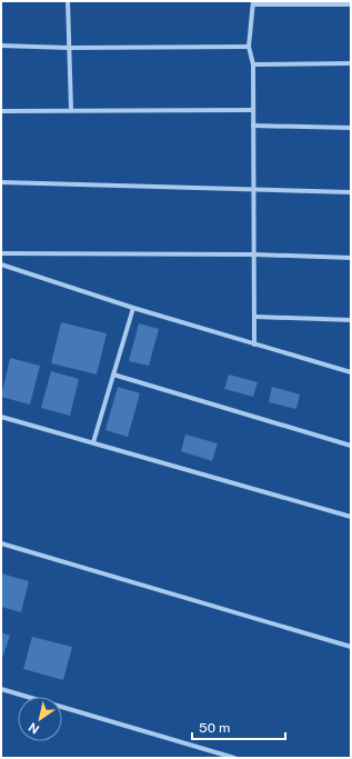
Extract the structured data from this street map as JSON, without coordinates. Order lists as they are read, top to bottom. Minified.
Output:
{"scale_bar":"50 m","north":"bottom left"}
